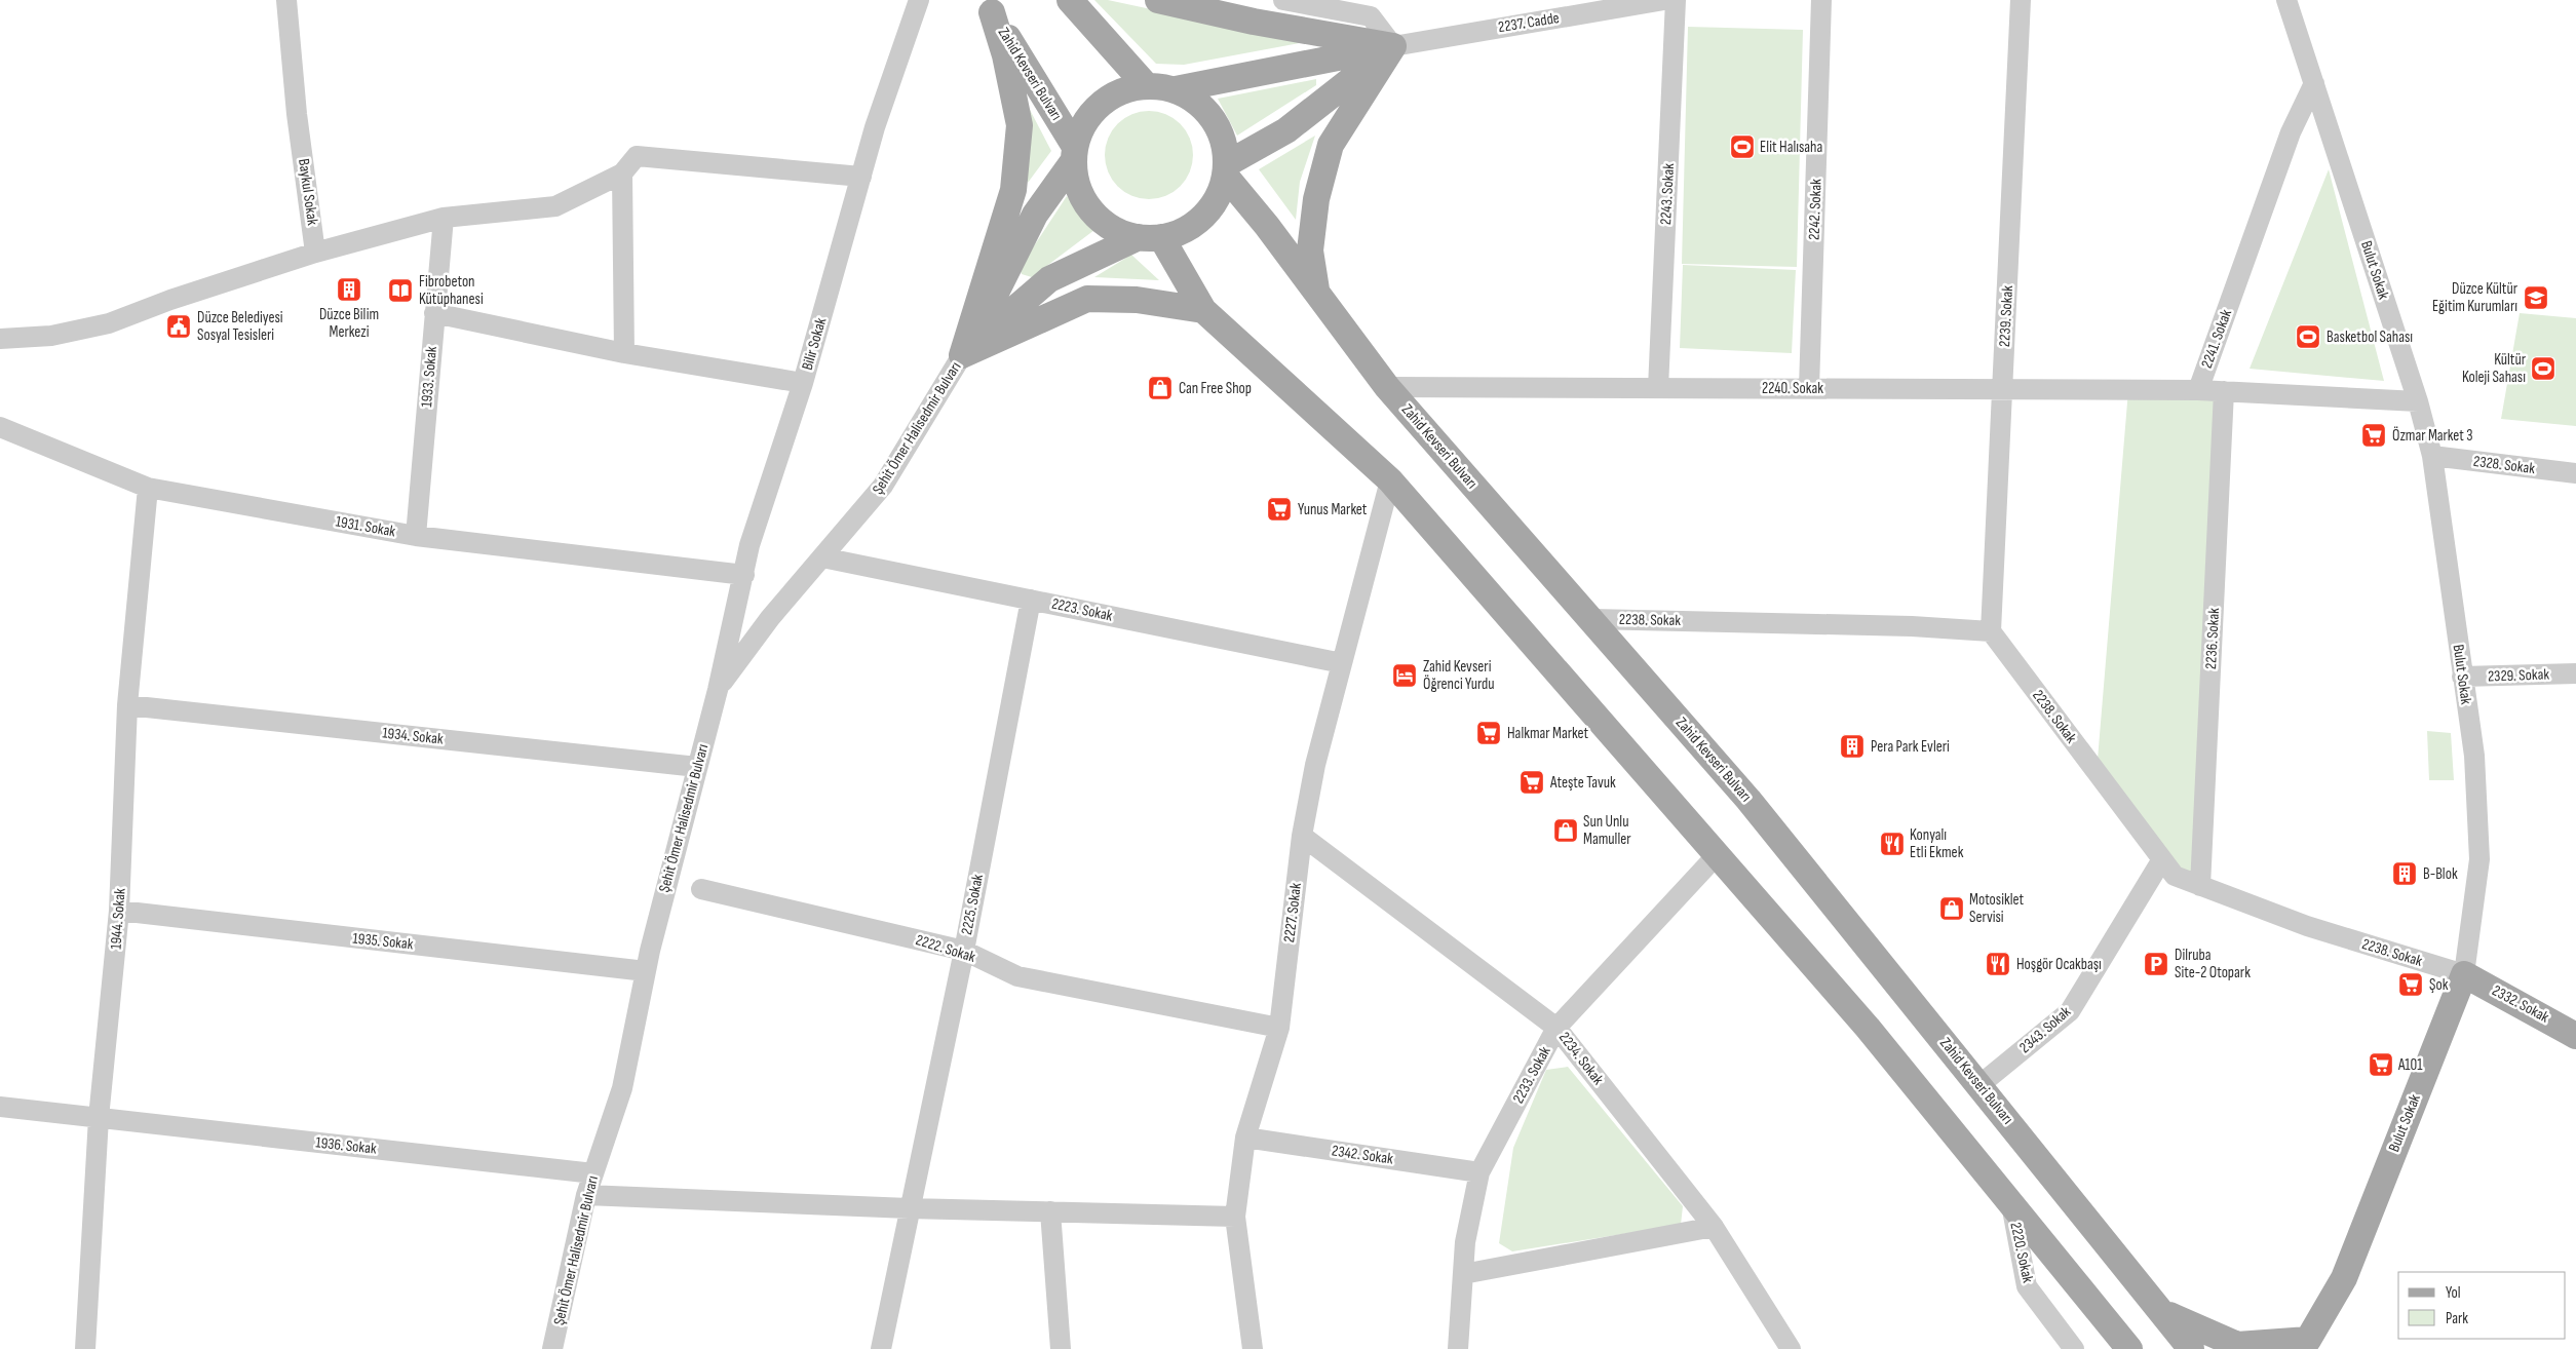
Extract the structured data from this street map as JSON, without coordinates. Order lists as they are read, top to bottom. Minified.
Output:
{"streets":{"main road":["Zahid Kevseri Bulvarı","Bulut Sokak","2332. Sokak"],"street":["2237. Cadde","Baykul Sokak","2243. Sokak","2242. Sokak","2239. Sokak","2241. Sokak","Bilir Sokak","1933. Sokak","2240. Sokak","Şehit Ömer Halisedmir Bulvarı","2328. Sokak","1931. Sokak","2223. Sokak","2238. Sokak","2236. Sokak","2329. Sokak","1934. Sokak","2225. Sokak","2227. Sokak","1944. Sokak","1935. Sokak","2222. Sokak","2343. Sokak","2234. Sokak","2233. Sokak","1936. Sokak","2342. Sokak","2220. Sokak"]},"crossings":[["Zahid Kevseri Bulvarı","2240. Sokak"],["Zahid Kevseri Bulvarı","2238. Sokak"],["Zahid Kevseri Bulvarı","2343. Sokak"],["2243. Sokak","2240. Sokak"],["2242. Sokak","2240. Sokak"],["Bulut Sokak","2241. Sokak"],["Bulut Sokak","2328. Sokak"],["Bulut Sokak","2238. Sokak"],["Bulut Sokak","2329. Sokak"],["Bulut Sokak","2332. Sokak"],["2239. Sokak","2240. Sokak"],["2239. Sokak","2238. Sokak"],["2241. Sokak","2240. Sokak"],["2241. Sokak","2236. Sokak"],["Bilir Sokak","Şehit Ömer Halisedmir Bulvarı"],["Bilir Sokak","1931. Sokak"],["1933. Sokak","1931. Sokak"],["Şehit Ömer Halisedmir Bulvarı","2223. Sokak"],["Şehit Ömer Halisedmir Bulvarı","1934. Sokak"],["Şehit Ömer Halisedmir Bulvarı","1935. Sokak"],["Şehit Ömer Halisedmir Bulvarı","1936. Sokak"],["1931. Sokak","1944. Sokak"],["2223. Sokak","2225. Sokak"],["2223. Sokak","2227. Sokak"],["2238. Sokak","2236. Sokak"],["2238. Sokak","2332. Sokak"],["2238. Sokak","2343. Sokak"],["1934. Sokak","1944. Sokak"],["2225. Sokak","2222. Sokak"],["2227. Sokak","2222. Sokak"],["2227. Sokak","2234. Sokak"],["2227. Sokak","2342. Sokak"],["1944. Sokak","1935. Sokak"],["1944. Sokak","1936. Sokak"],["2234. Sokak","2233. Sokak"],["2233. Sokak","2342. Sokak"]],"places":{"sports":["Elit Halısaha","Basketbol Sahası","Kültür Koleji Sahası"],"building":["Düzce Bilim Merkezi","Pera Park Evleri","B-Blok"],"library":["Fibrobeton Kütüphanesi"],"school or university":["Düzce Kültür Eğitim Kurumları"],"public building":["Düzce Belediyesi Sosyal Tesisleri"],"shop":["Can Free Shop","Sun Unlu Mamuller","Motosiklet Servisi"],"supermarket":["Özmar Market 3","Yunus Market","Halkmar Market","Ateşte Tavuk","Şok","A101"],"hotel":["Zahid Kevseri Öğrenci Yurdu"],"restaurant":["Konyalı Etli Ekmek","Hoşgör Ocakbaşı"],"parking":["Dilruba Site-2 Otopark"]},"legend":["Yol","Park"]}
